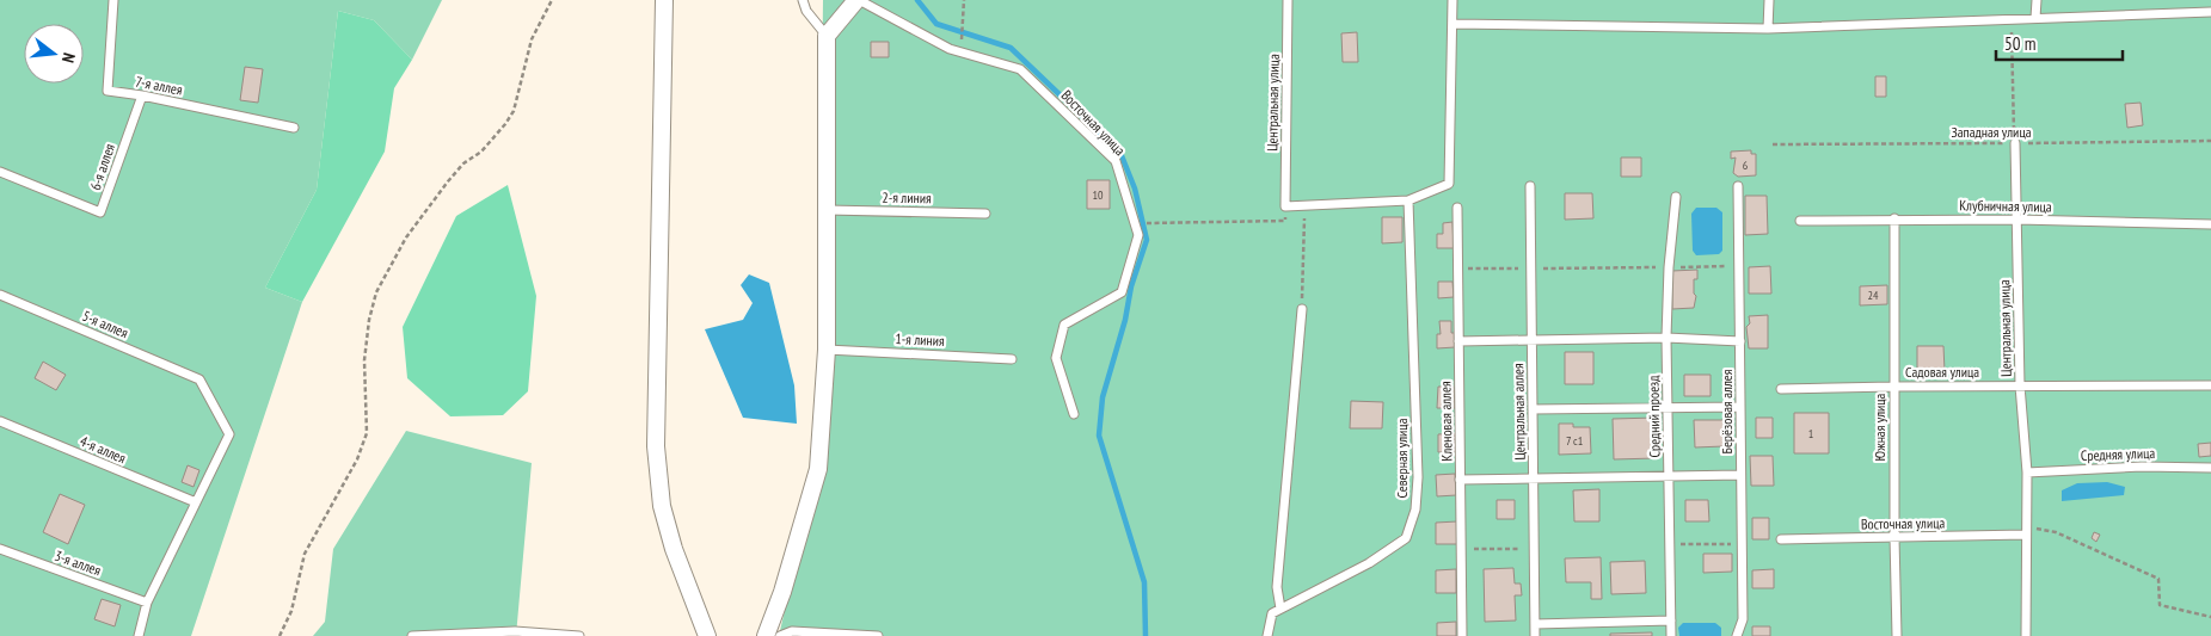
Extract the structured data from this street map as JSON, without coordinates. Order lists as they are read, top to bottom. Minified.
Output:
{"streets":{"lane":["7-я аллея","Центральная улица","Восточная улица","6-я аллея","2-я линия","Клубничная улица","5-я аллея","1-я линия","Садовая улица","Центральная аллея","Берёзовая аллея","Средний проезд","Кленовая аллея","Южная улица","4-я аллея","Средняя улица","Северная улица","3-я аллея"],"path":["Западная улица"]},"crossings":[["7-я аллея","6-я аллея"],["Центральная улица","Восточная улица"],["Центральная улица","Западная улица"],["Центральная улица","Клубничная улица"],["Центральная улица","Садовая улица"],["Центральная улица","Средняя улица"],["Восточная улица","Южная улица"],["Клубничная улица","Южная улица"],["5-я аллея","4-я аллея"],["Садовая улица","Южная улица"]],"house_numbers":["6","10","24","1","7 с1"],"scale_bar":"50 m","north":"right"}
